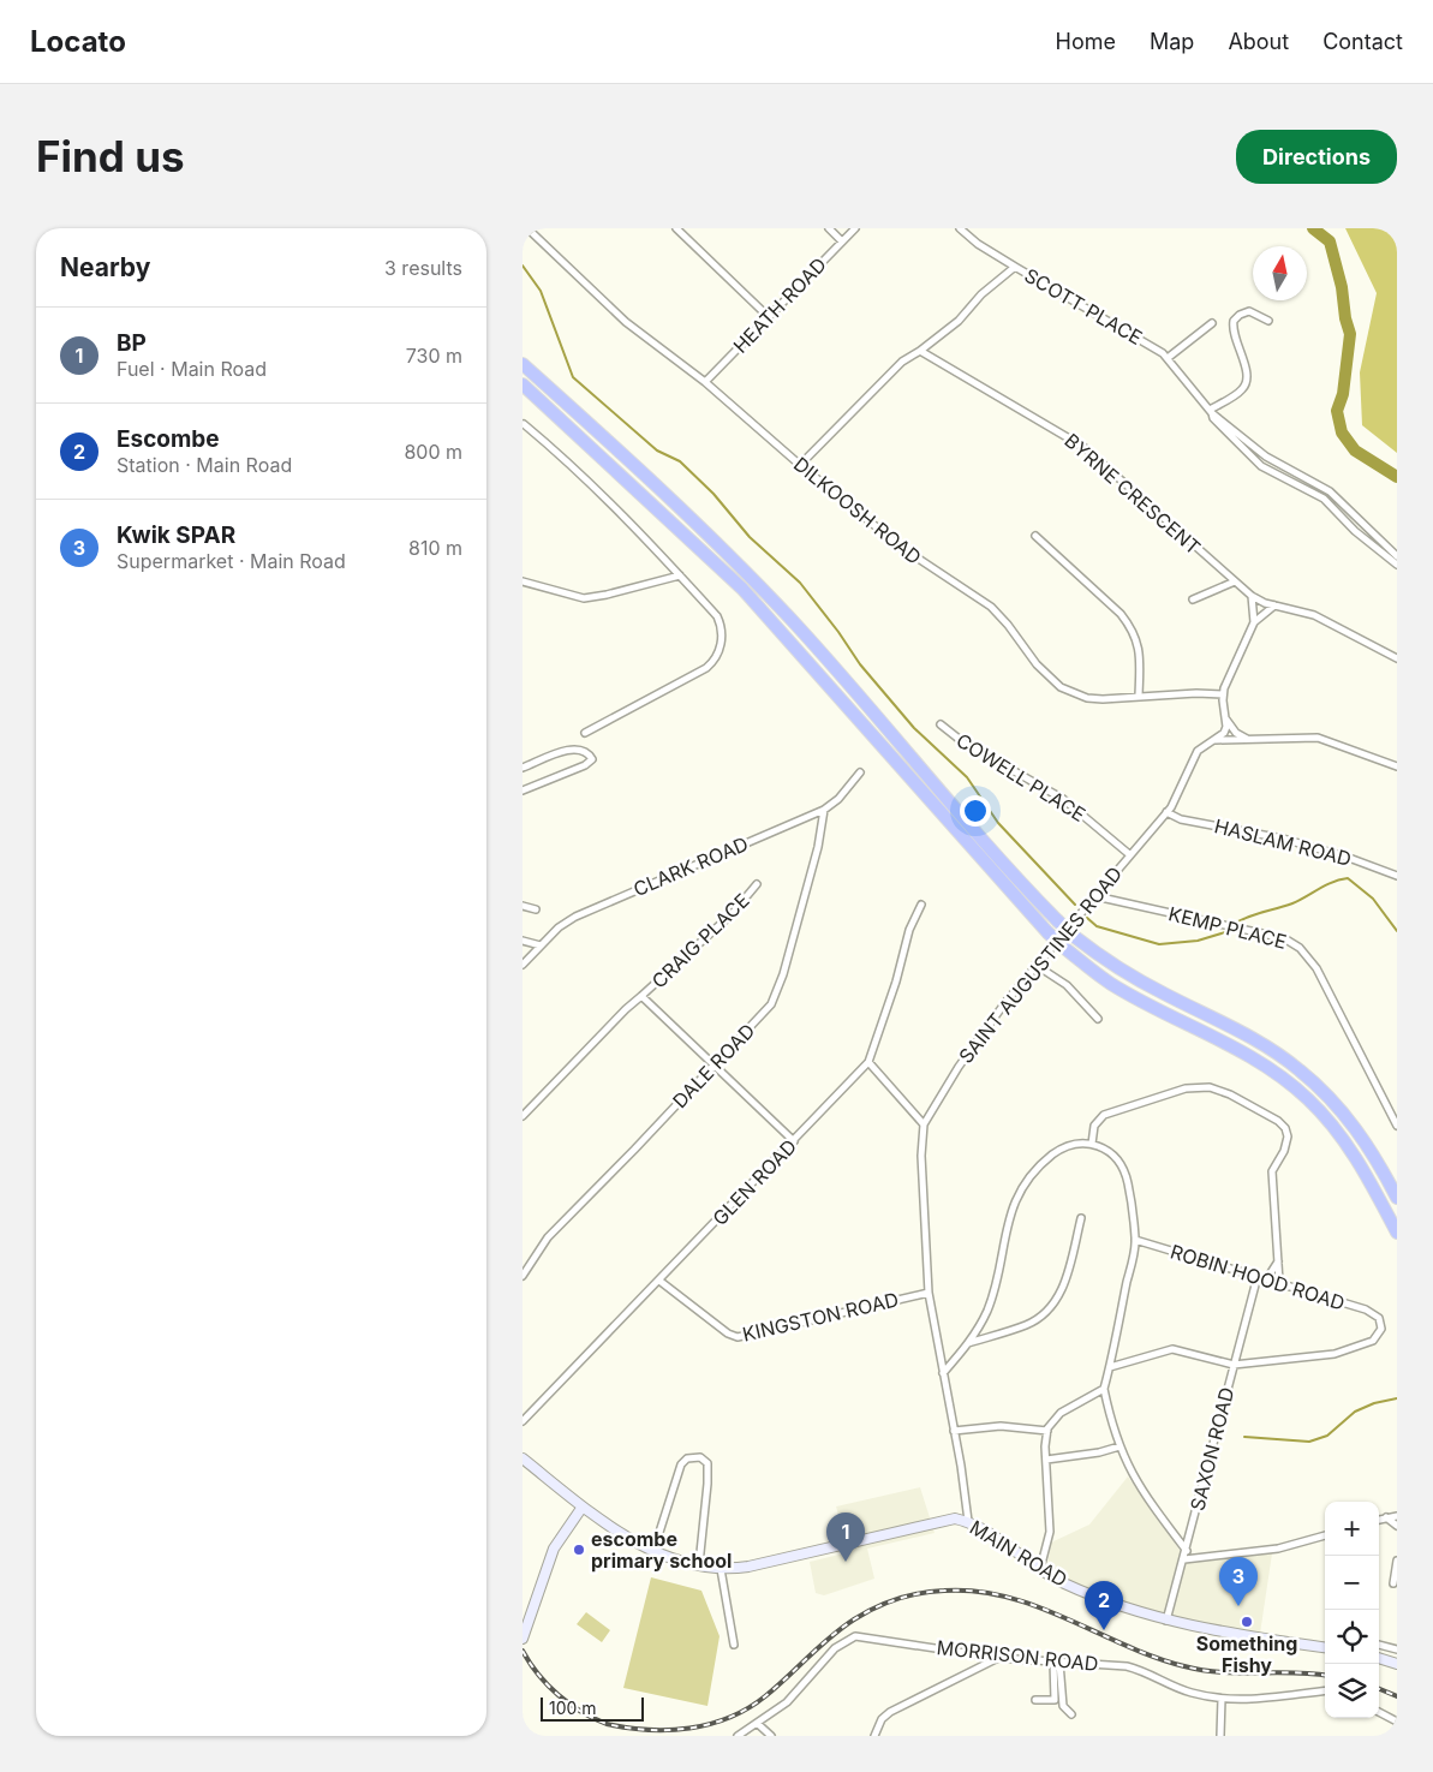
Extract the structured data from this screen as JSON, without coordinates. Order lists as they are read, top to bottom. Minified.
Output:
{"streets":{"main road":["MAIN ROAD"],"street":["HEATH ROAD","SCOTT PLACE","BYRNE CRESCENT","DILKOOSH ROAD","COWELL PLACE","HASLAM ROAD","CLARK ROAD","KEMP PLACE","CRAIG PLACE","SAINT AUGUSTINES ROAD","DALE ROAD","GLEN ROAD","ROBIN HOOD ROAD","KINGSTON ROAD","SAXON ROAD","MORRISON ROAD"]},"crossings":[["HEATH ROAD","DILKOOSH ROAD"],["SCOTT PLACE","BYRNE CRESCENT"],["COWELL PLACE","SAINT AUGUSTINES ROAD"],["HASLAM ROAD","SAINT AUGUSTINES ROAD"],["CLARK ROAD","DALE ROAD"],["KEMP PLACE","SAINT AUGUSTINES ROAD"],["SAINT AUGUSTINES ROAD","KINGSTON ROAD"],["SAINT AUGUSTINES ROAD","MAIN ROAD"],["GLEN ROAD","KINGSTON ROAD"],["ROBIN HOOD ROAD","SAXON ROAD"],["SAXON ROAD","MAIN ROAD"]],"places":["escombe primary school","Something Fishy"],"scale_bar":"100 m","north":"top","page":{"header":"Locato","nav":["Home","Map","About","Contact"],"buttons":"Directions","title":"Find us","heading":["Nearby","3 results"],"list":[{"mark":"1","name":"BP","note":"Fuel · Main Road","value":"730 m"},{"mark":"2","name":"Escombe","note":"Station · Main Road","value":"800 m"},{"mark":"3","name":"Kwik SPAR","note":"Supermarket · Main Road","value":"810 m"}],"map_buttons":["+","−"],"pins":["1","3","2"],"scale":"100 m"}}
